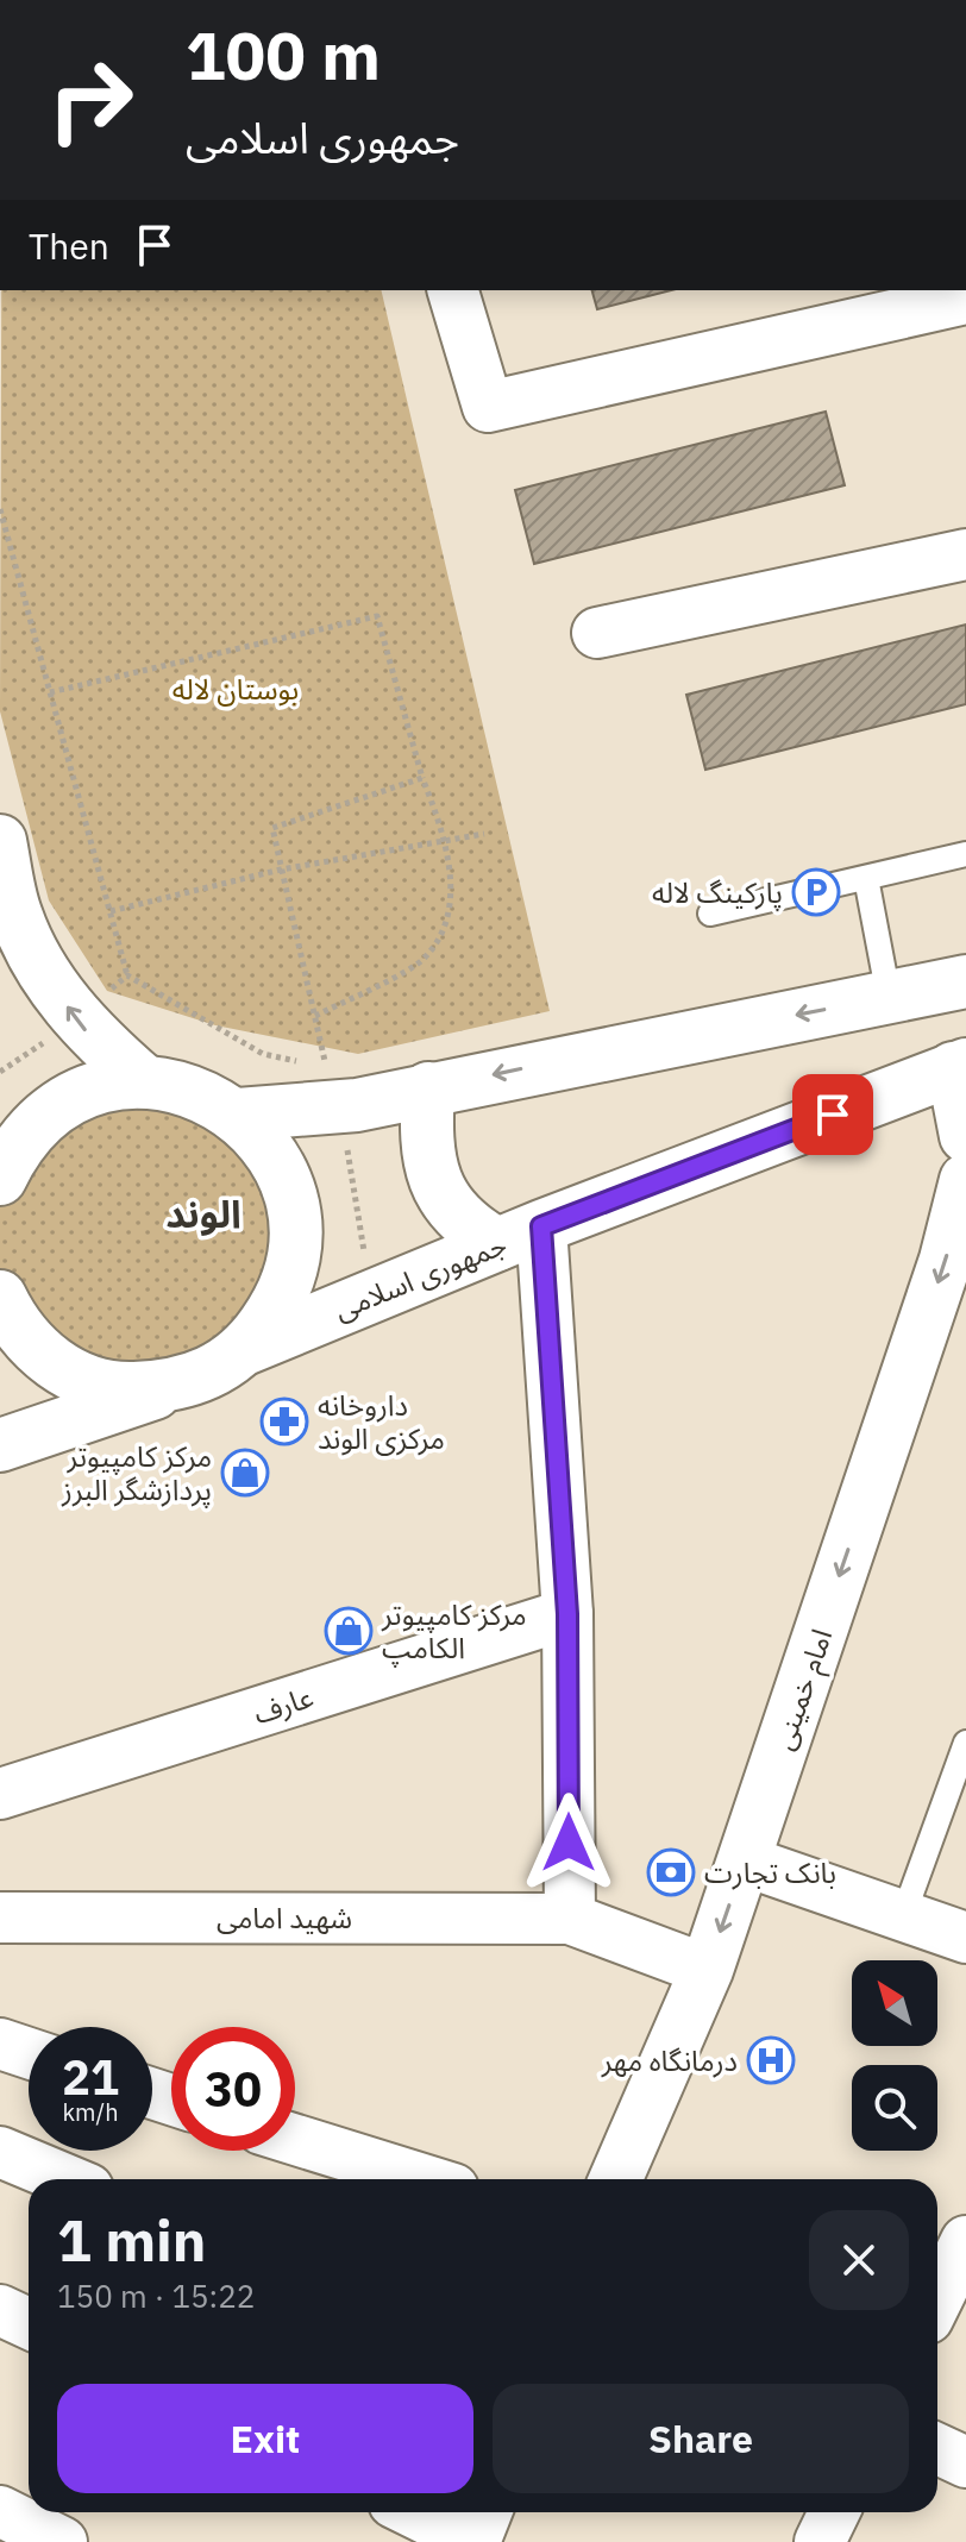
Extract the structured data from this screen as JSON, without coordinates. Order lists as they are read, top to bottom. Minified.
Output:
{"streets":{"main road":["جمهوری اسلامی","امام خمینی"],"street":["عارف","شهید امامی"]},"one_way":["امام خمینی"],"districts":["الوند"],"parks":["بوستان لاله"],"places":{"parking":["پارکینگ لاله"],"pharmacy":["داروخانه مرکزی الوند"],"shop":["مرکز کامپیوتر پردازشگر البرز","مرکز کامپیوتر الکامپ"],"bank":["بانک تجارت"],"hospital":["درمانگاه مهر"]},"north":"top left","page":{"turn":["100 m","جمهوری اسلامی"],"then":"Then","speed":"21 km/h","limit":"30","heading":["1 min","150 m · 15:22"],"buttons":["Exit","Share"]}}
